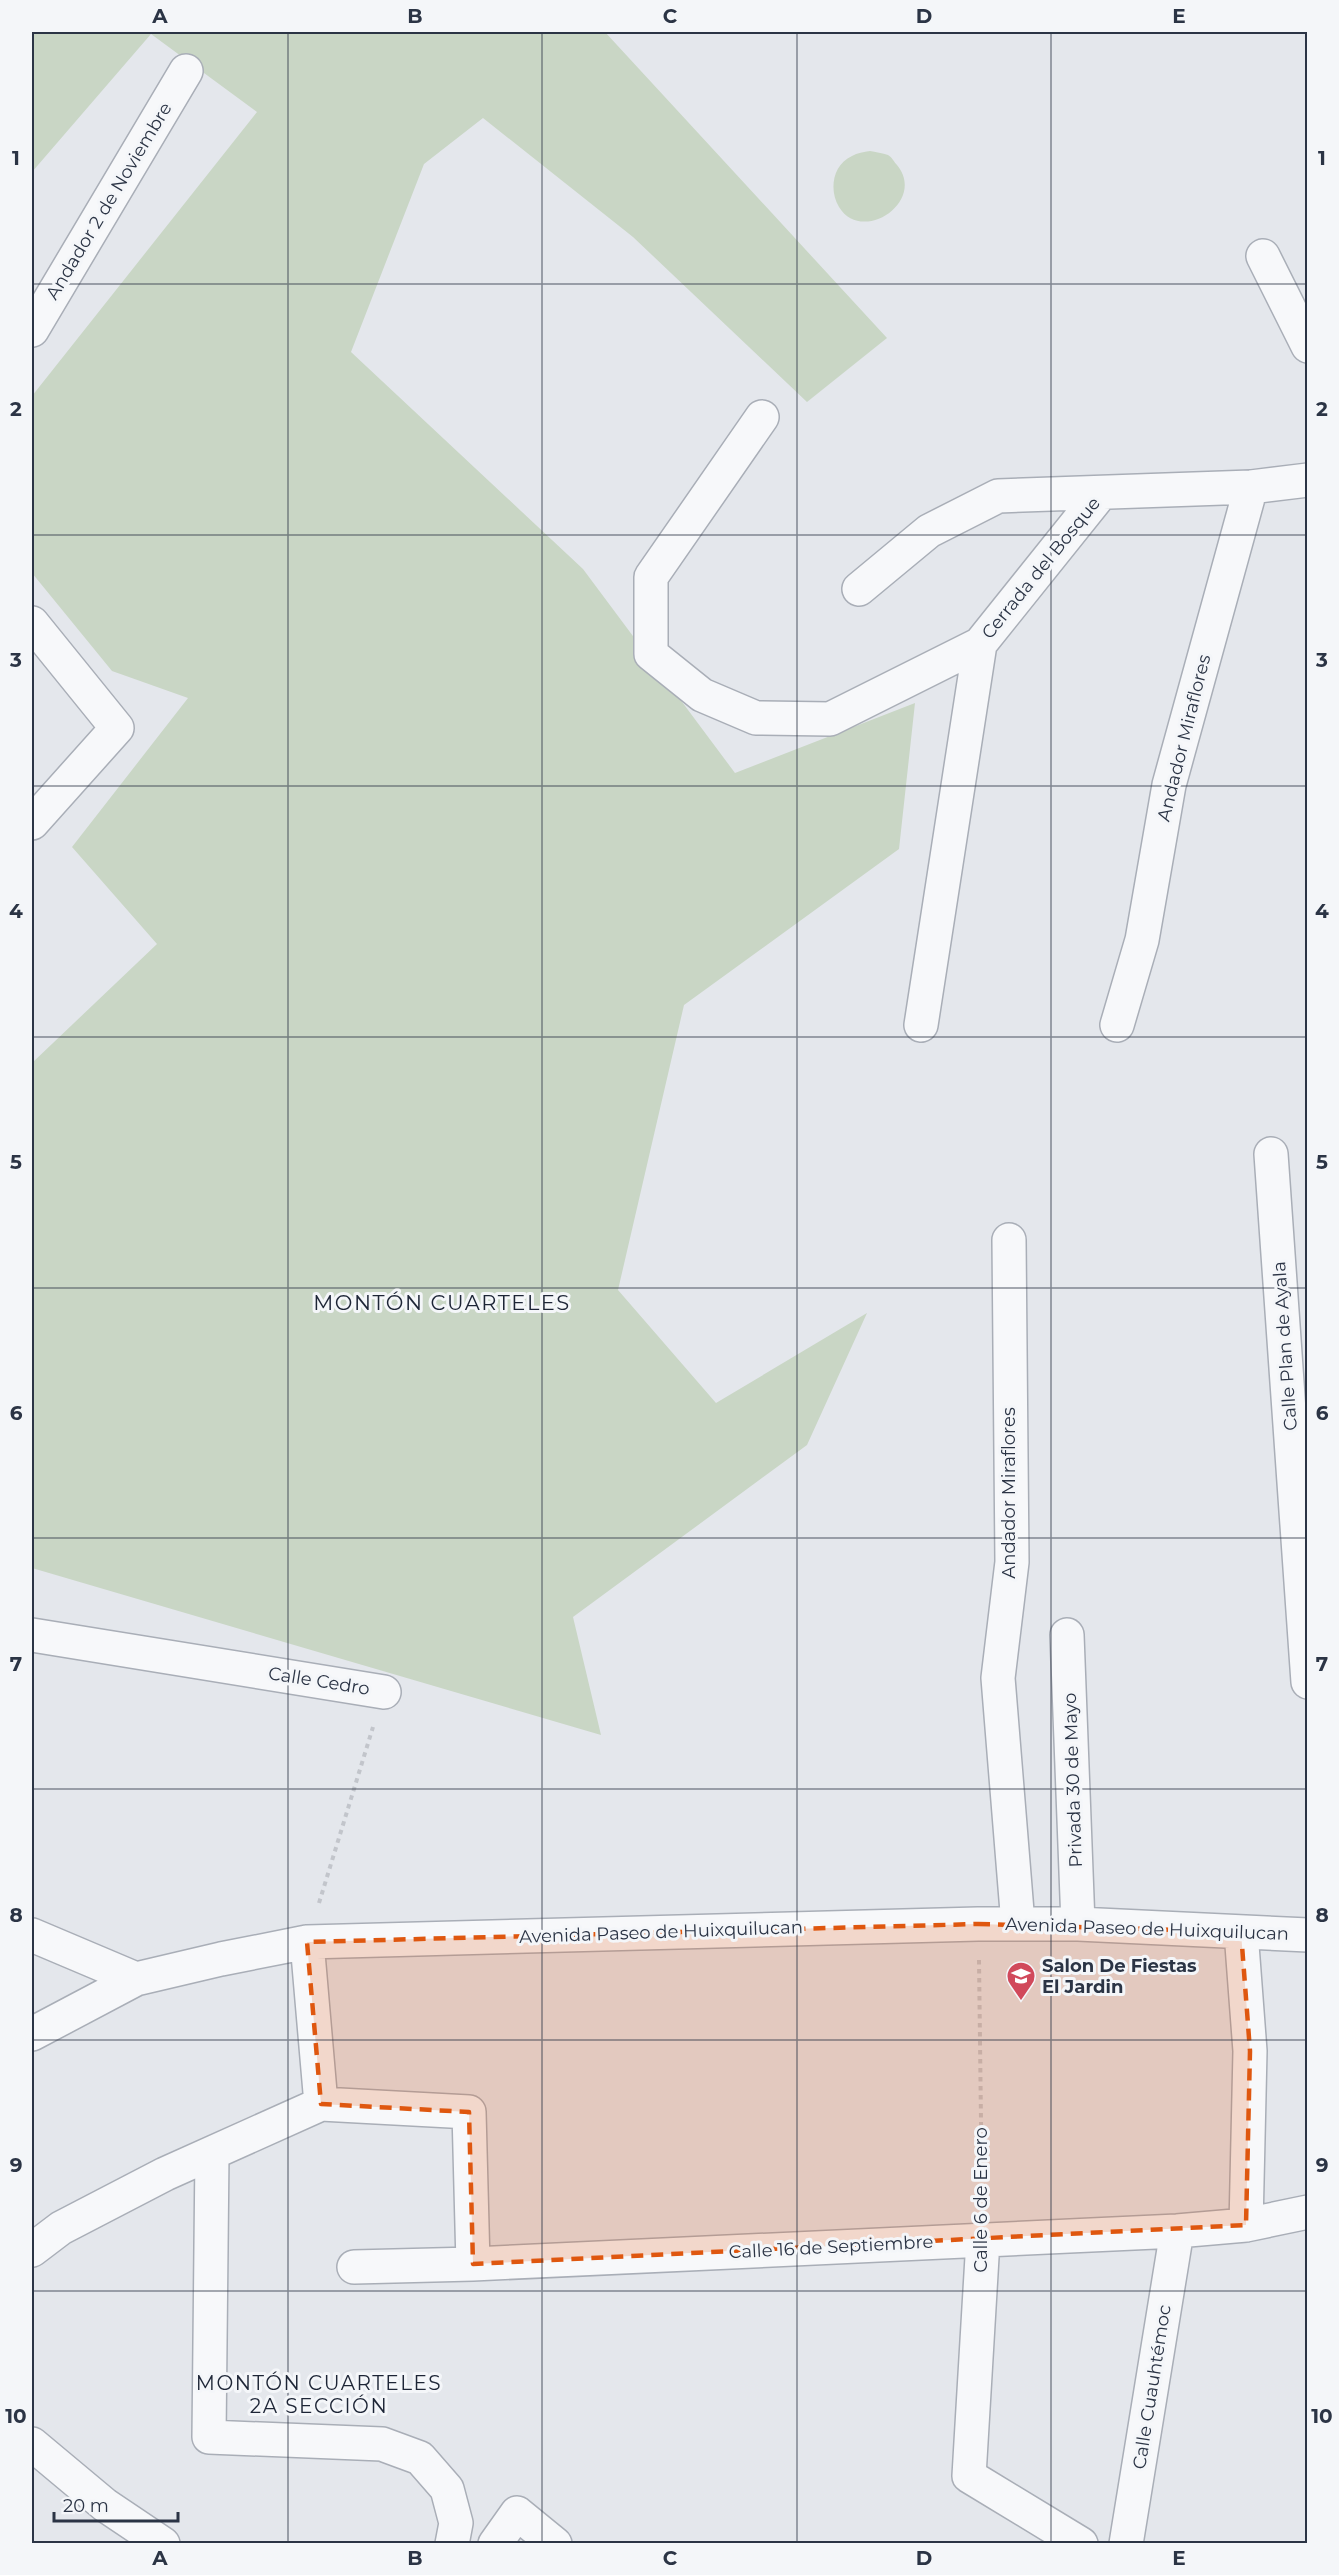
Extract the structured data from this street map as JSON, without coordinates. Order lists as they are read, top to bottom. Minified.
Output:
{"streets":{"street":["Andador 2 de Noviembre","Cerrada del Bosque","Andador Miraflores","Calle Plan de Ayala","Calle Cedro","Privada 30 de Mayo","Avenida Paseo de Huixquilucan","Calle 6 de Enero","Calle 16 de Septiembre","Calle Cuauhtémoc"]},"crossings":[["Cerrada del Bosque","Andador Miraflores"],["Andador Miraflores","Avenida Paseo de Huixquilucan"],["Calle Cedro","Avenida Paseo de Huixquilucan"],["Privada 30 de Mayo","Avenida Paseo de Huixquilucan"],["Avenida Paseo de Huixquilucan","Calle 6 de Enero"],["Calle 6 de Enero","Calle 16 de Septiembre"],["Calle 16 de Septiembre","Calle Cuauhtémoc"]],"districts":["MONTÓN CUARTELES","MONTÓN CUARTELES 2A SECCIÓN"],"places":{"school or university":["Salon De Fiestas El Jardin"]},"scale_bar":"20 m","grid":{"columns":["A","B","C","D","E"],"rows":["1","2","3","4","5","6","7","8","9","10"]}}
